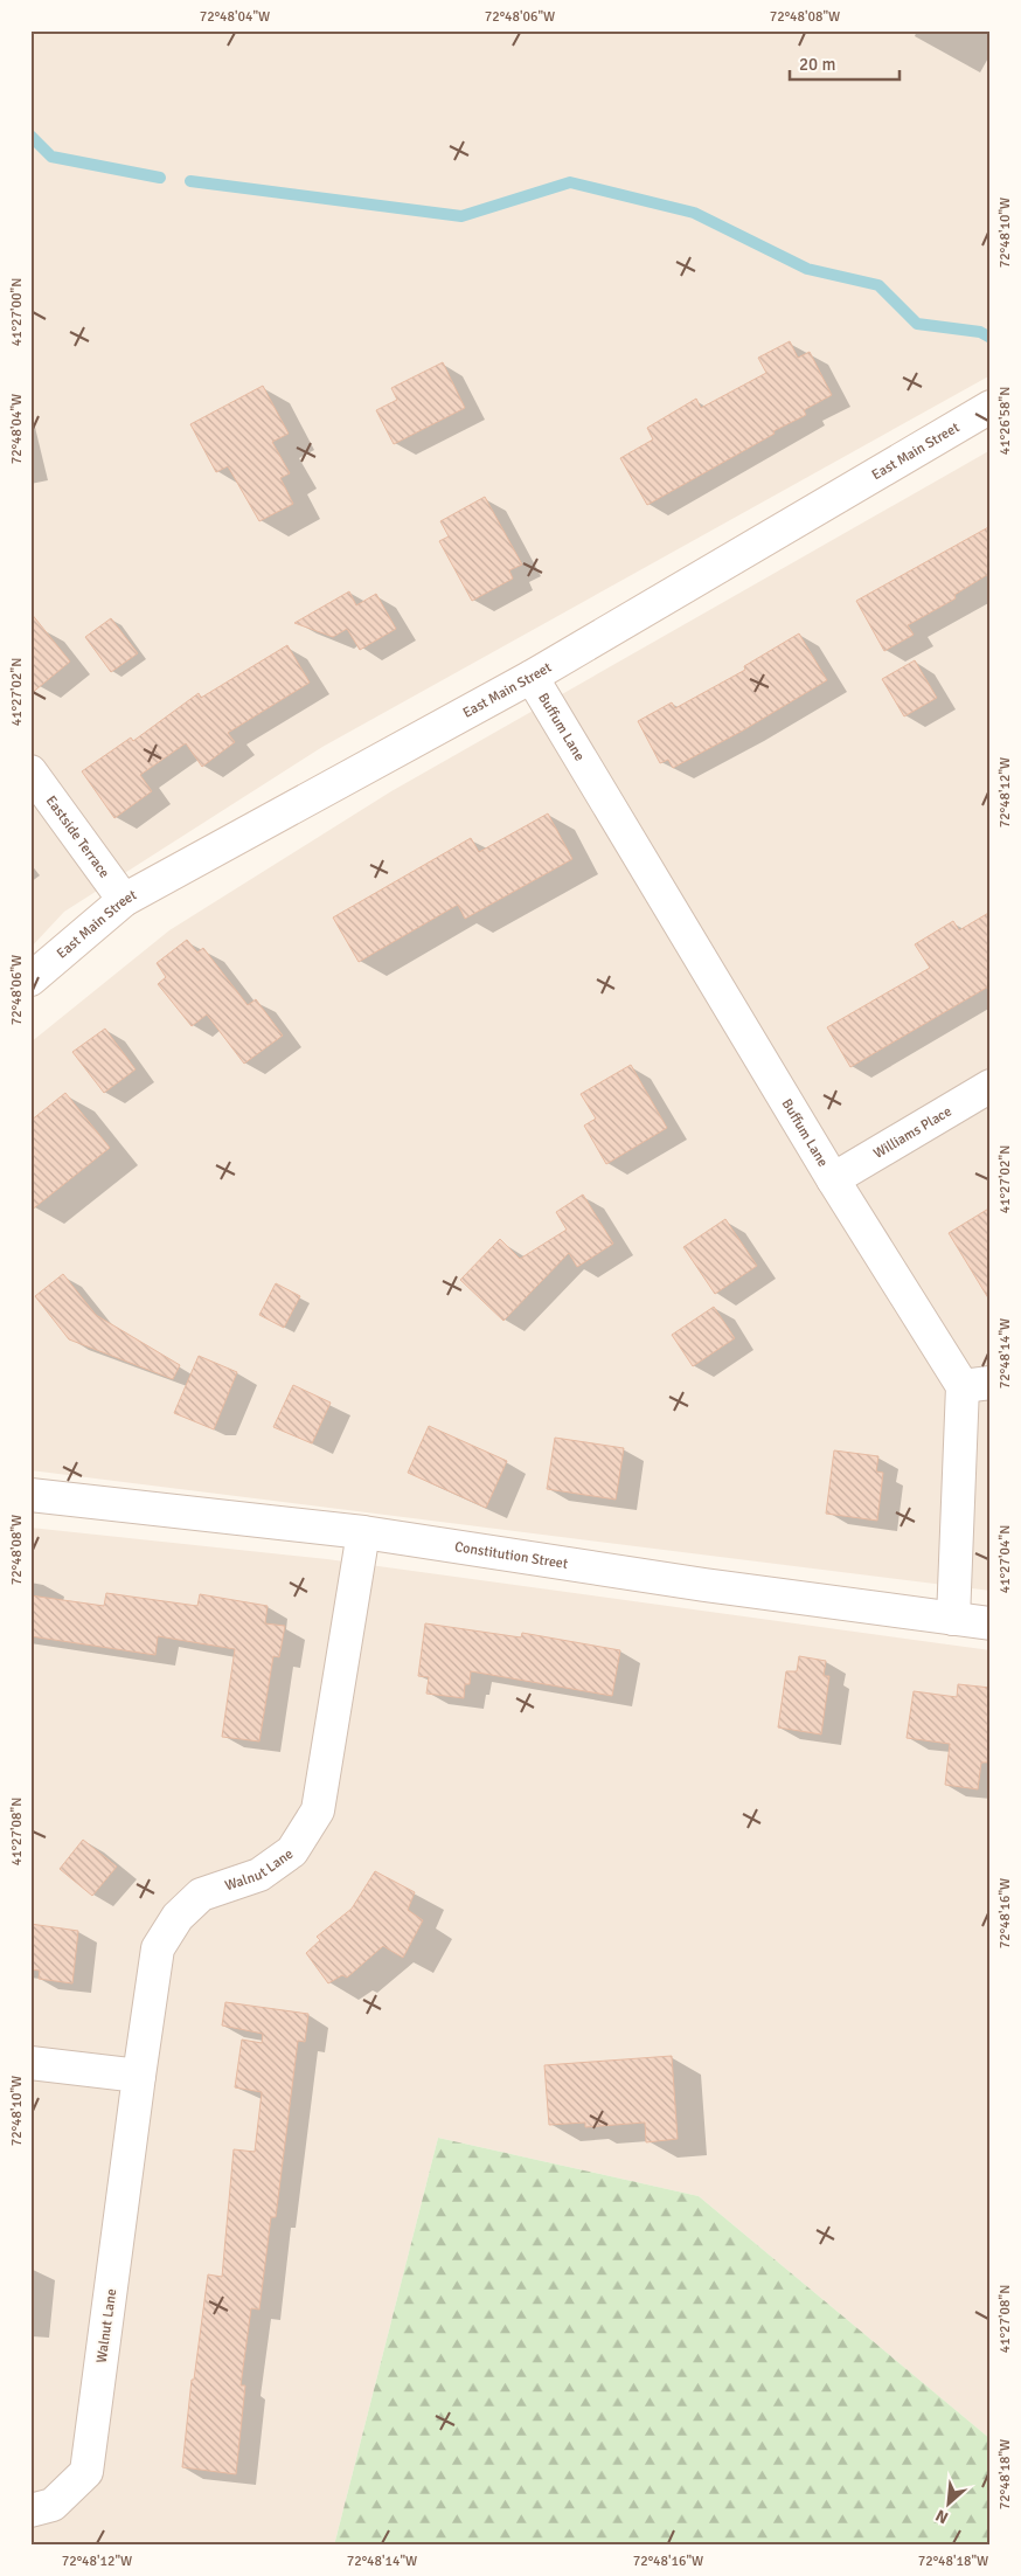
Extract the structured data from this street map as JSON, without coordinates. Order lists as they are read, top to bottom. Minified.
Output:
{"streets":{"street":["East Main Street","Buffum Lane","Eastside Terrace","Williams Place","Constitution Street","Walnut Lane"]},"crossings":[["East Main Street","Buffum Lane"],["East Main Street","Eastside Terrace"],["Buffum Lane","Williams Place"],["Buffum Lane","Constitution Street"],["Constitution Street","Walnut Lane"]],"scale_bar":"20 m","north":"bottom left","coordinates":["72°48'04\"W","72°48'06\"W","72°48'08\"W","72°48'10\"W","41°27'00\"N","41°26'58\"N","41°27'02\"N","72°48'12\"W","72°48'14\"W","41°27'04\"N","41°27'08\"N","72°48'16\"W","72°48'18\"W"]}
